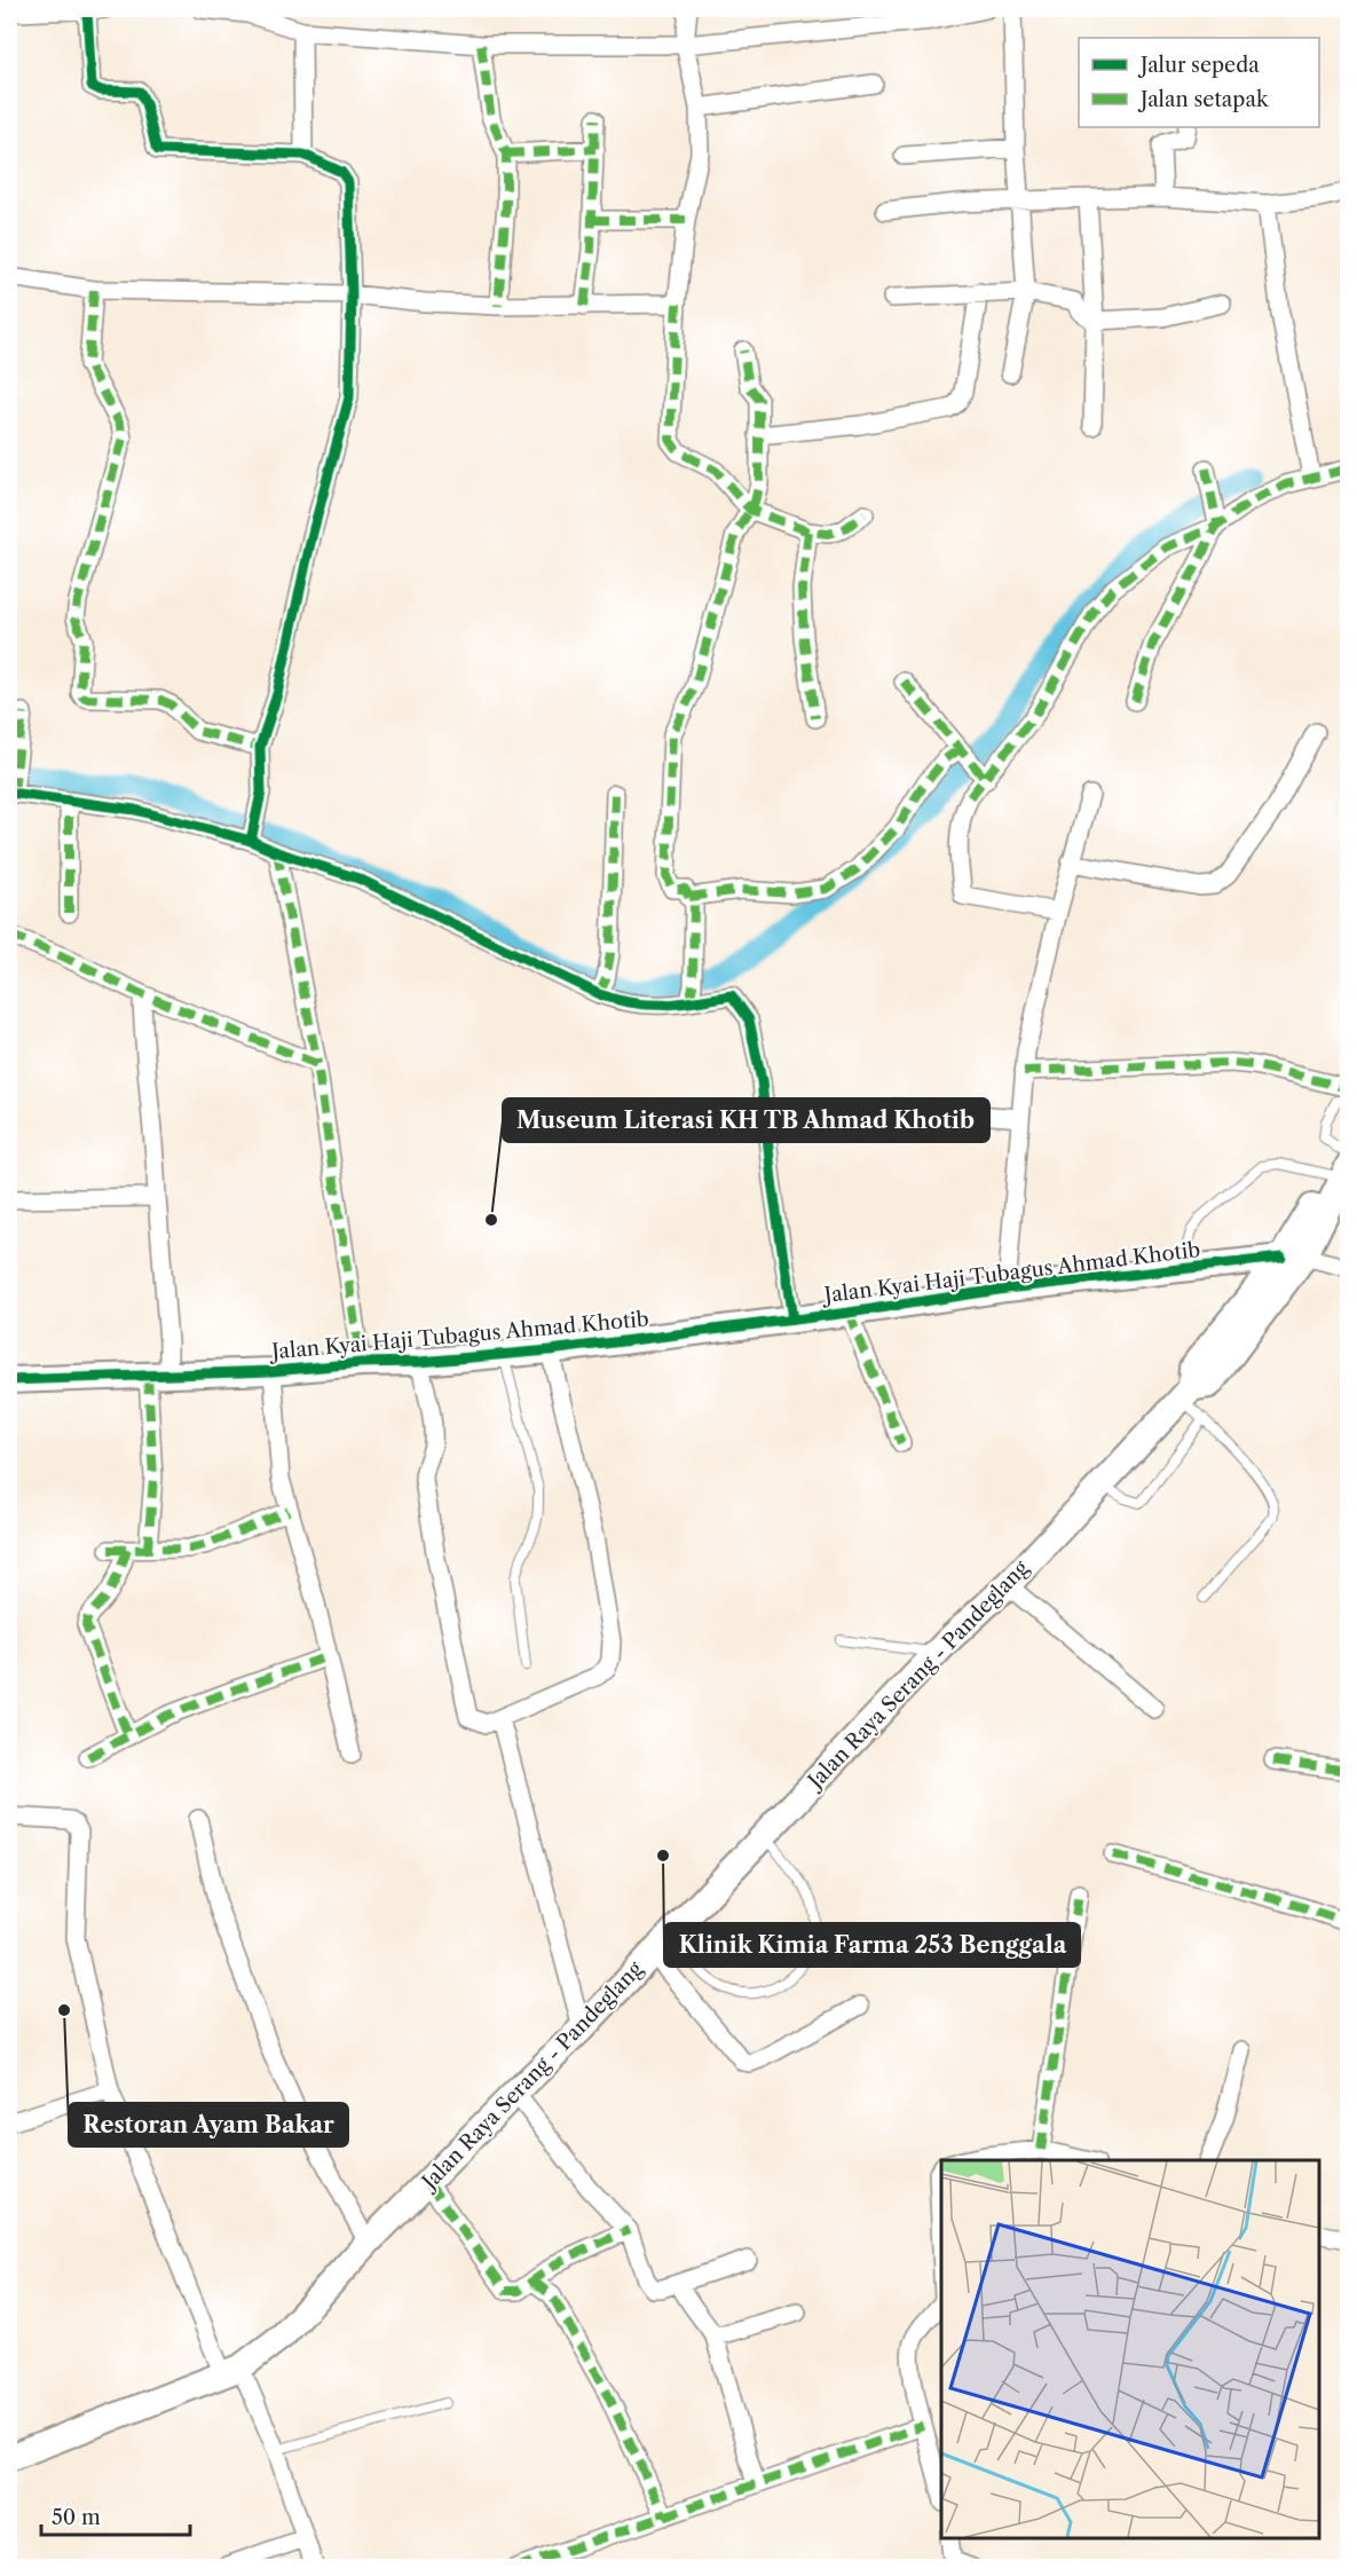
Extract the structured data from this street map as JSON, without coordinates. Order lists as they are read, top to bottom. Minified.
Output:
{"streets":{"main road":["Jalan Kyai Haji Tubagus Ahmad Khotib","Jalan Raya Serang - Pandeglang"]},"crossings":[["Jalan Kyai Haji Tubagus Ahmad Khotib","Jalan Raya Serang - Pandeglang"]],"places":["Museum Literasi KH TB Ahmad Khotib","Klinik Kimia Farma 253 Benggala","Restoran Ayam Bakar"],"legend":["Jalur sepeda","Jalan setapak"],"scale_bar":"50 m"}
